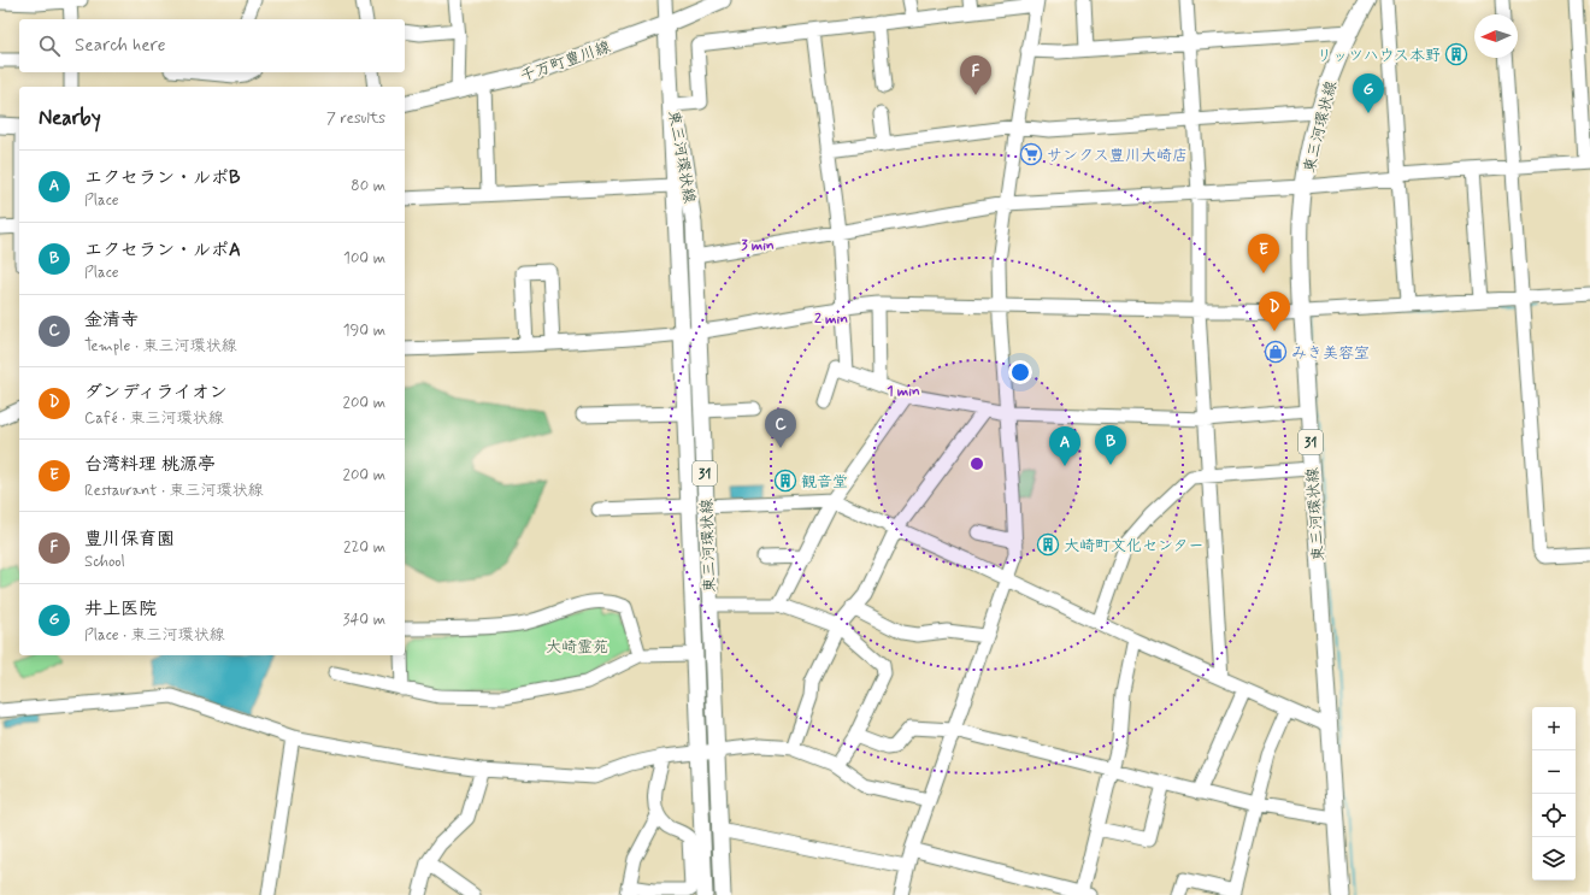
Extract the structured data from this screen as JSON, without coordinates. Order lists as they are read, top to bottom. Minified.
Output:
{"streets":{"main road":["千万町豊川線","東三河環状線","31"]},"crossings":[["千万町豊川線","東三河環状線"]],"parks":["大崎霊苑"],"places":{"building":["リッツハウス本野","観音堂","大崎町文化センター"],"supermarket":["サンクス豊川大崎店"],"shop":["みき美容室"]},"north":"left","page":{"search":"Search here","pins":["F","G","E","D","C","B","A"],"heading":["Nearby","7 results"],"list":[{"mark":"A","name":"エクセラン・ルポB","note":"Place","value":"80 m"},{"mark":"B","name":"エクセラン・ルポA","note":"Place","value":"100 m"},{"mark":"C","name":"金清寺","note":"Temple · 東三河環状線","value":"190 m"},{"mark":"D","name":"ダンディライオン","note":"Café · 東三河環状線","value":"200 m"},{"mark":"E","name":"台湾料理 桃源亭","note":"Restaurant · 東三河環状線","value":"200 m"},{"mark":"F","name":"豊川保育園","note":"School","value":"220 m"},{"mark":"G","name":"井上医院","note":"Place · 東三河環状線","value":"340 m"}],"map_buttons":["+","−"]},"rings":["3 min","2 min","1 min"]}
